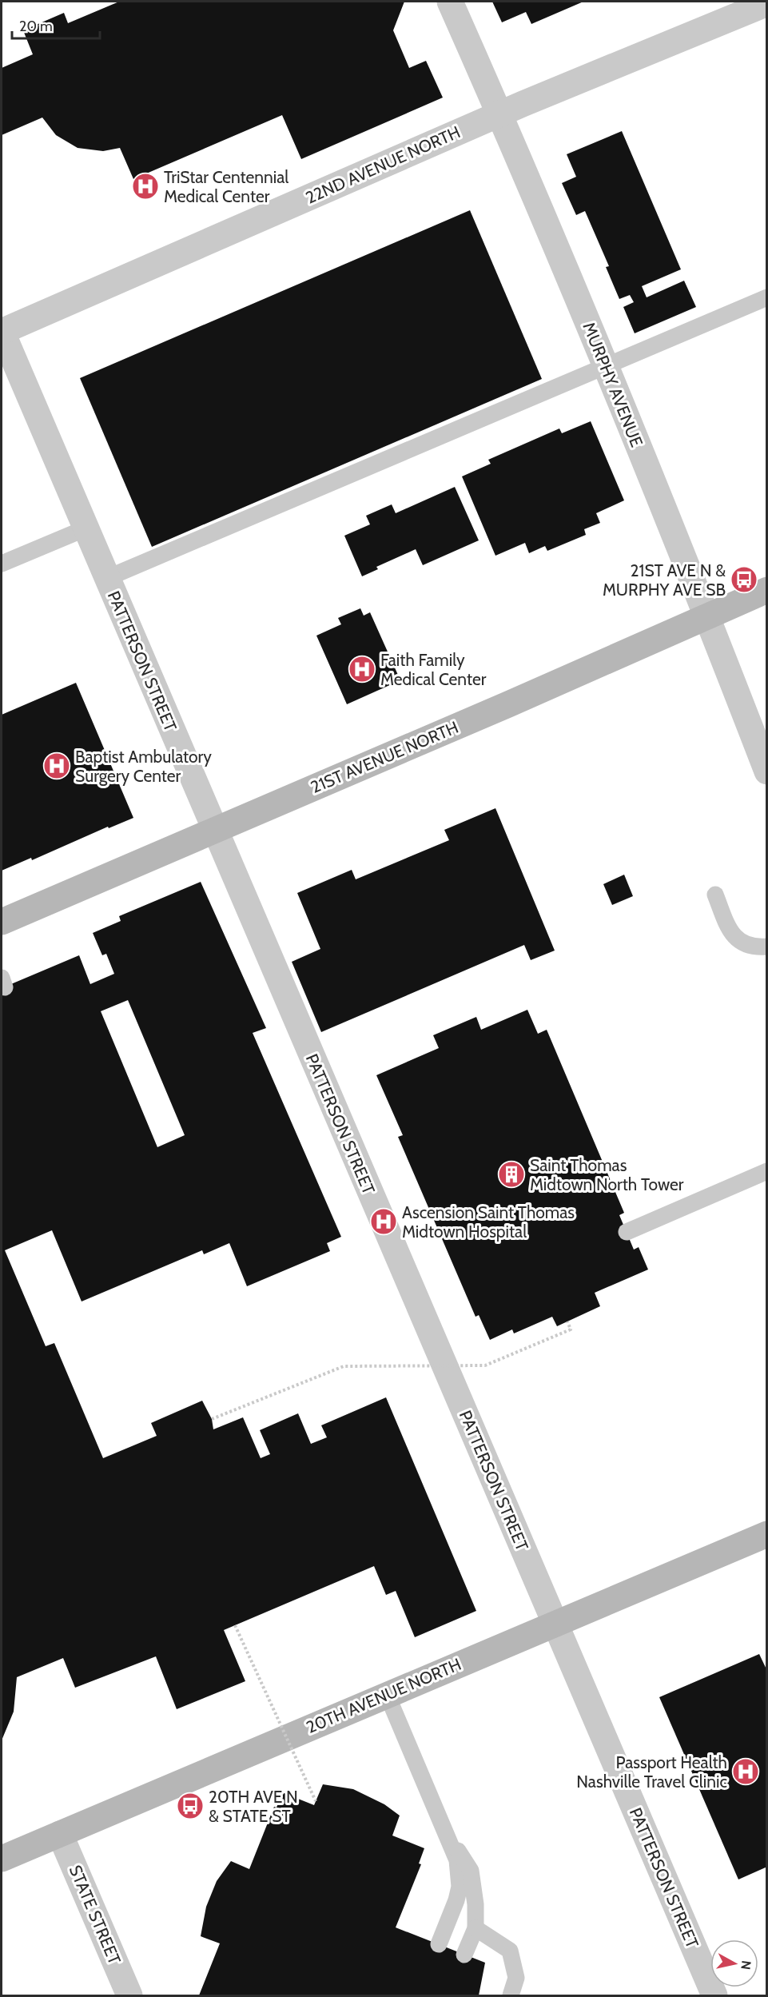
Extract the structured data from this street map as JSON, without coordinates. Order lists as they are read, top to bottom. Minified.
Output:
{"streets":{"main road":["21ST AVENUE NORTH","20TH AVENUE NORTH"],"street":["22ND AVENUE NORTH","MURPHY AVENUE","PATTERSON STREET","STATE STREET"]},"crossings":[["22ND AVENUE NORTH","MURPHY AVENUE"],["22ND AVENUE NORTH","PATTERSON STREET"],["MURPHY AVENUE","21ST AVENUE NORTH"],["PATTERSON STREET","21ST AVENUE NORTH"],["PATTERSON STREET","20TH AVENUE NORTH"],["20TH AVENUE NORTH","STATE STREET"]],"places":{"hospital":["TriStar Centennial Medical Center","Faith Family Medical Center","Baptist Ambulatory Surgery Center","Ascension Saint Thomas Midtown Hospital","Passport Health Nashville Travel Clinic"],"bus stop":["21ST AVE N & MURPHY AVE SB","20TH AVE N & STATE ST"],"building":["Saint Thomas Midtown North Tower"]},"scale_bar":"20 m","north":"right"}
